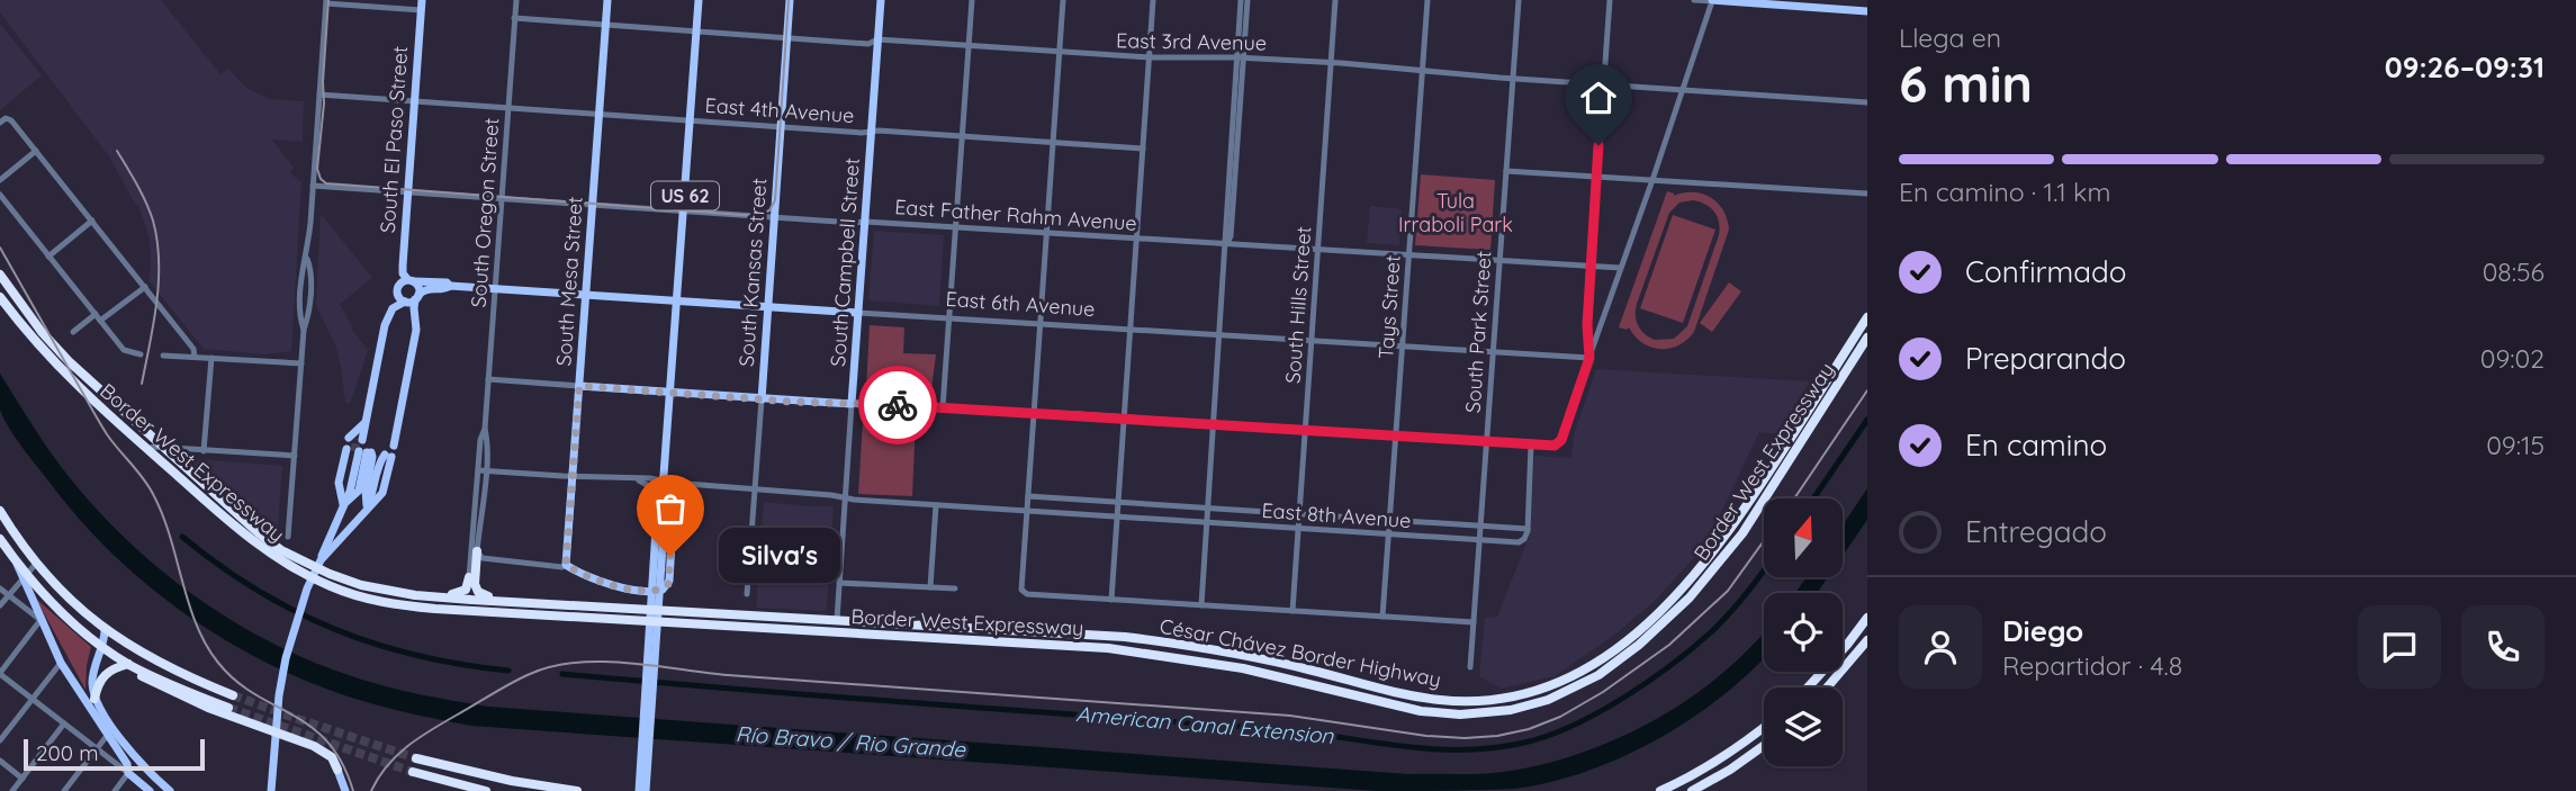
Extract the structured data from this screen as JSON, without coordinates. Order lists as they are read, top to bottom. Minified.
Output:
{"streets":{"highway":["Border West Expressway","César Chávez Border Highway"],"main road":["South El Paso Street","US 62","South Campbell Street","South Kansas Street","South Mesa Street","East 6th Avenue"],"street":["East 3rd Avenue","East 4th Avenue","South Oregon Street","East Father Rahm Avenue","South Hills Street","Tays Street","South Park Street","East 8th Avenue"]},"crossings":[["East 3rd Avenue","US 62"],["East 3rd Avenue","South Oregon Street"],["East 3rd Avenue","South Campbell Street"],["East 3rd Avenue","South Kansas Street"],["East 3rd Avenue","South Mesa Street"],["East 3rd Avenue","South Hills Street"],["East 3rd Avenue","Tays Street"],["East 3rd Avenue","South Park Street"],["East 4th Avenue","South El Paso Street"],["East 4th Avenue","US 62"],["East 4th Avenue","South Oregon Street"],["East 4th Avenue","South Campbell Street"],["East 4th Avenue","South Kansas Street"],["East 4th Avenue","South Mesa Street"],["South El Paso Street","East Father Rahm Avenue"],["South El Paso Street","East 6th Avenue"],["US 62","East Father Rahm Avenue"],["US 62","East 6th Avenue"],["US 62","East 8th Avenue"],["South Oregon Street","East Father Rahm Avenue"],["South Oregon Street","East 6th Avenue"],["South Oregon Street","East 8th Avenue"],["East Father Rahm Avenue","South Campbell Street"],["East Father Rahm Avenue","South Kansas Street"],["East Father Rahm Avenue","South Mesa Street"],["East Father Rahm Avenue","South Hills Street"],["East Father Rahm Avenue","Tays Street"],["East Father Rahm Avenue","South Park Street"],["South Campbell Street","East 6th Avenue"],["South Campbell Street","East 8th Avenue"],["South Campbell Street","César Chávez Border Highway"],["South Kansas Street","East 6th Avenue"],["South Kansas Street","East 8th Avenue"],["South Mesa Street","East 6th Avenue"],["South Mesa Street","East 8th Avenue"],["East 6th Avenue","South Hills Street"],["East 6th Avenue","Tays Street"],["East 6th Avenue","South Park Street"],["South Hills Street","East 8th Avenue"],["Tays Street","East 8th Avenue"],["South Park Street","East 8th Avenue"],["Border West Expressway","César Chávez Border Highway"]],"water":["American Canal Extension","Río Bravo / Rio Grande"],"parks":["Tula Irraboli Park"],"places":["Silva's"],"scale_bar":"200 m","north":"top","page":{"heading":["6 min","Llega en","09:26–09:31"],"panel":["Diego","Repartidor · 4.8"],"bar":"En camino · 1.1 km","list":[["Confirmado","08:56"],["Preparando","09:02"],["En camino","09:15"],"Entregado"],"bubble":"Silva's","scale":"200 m"}}
